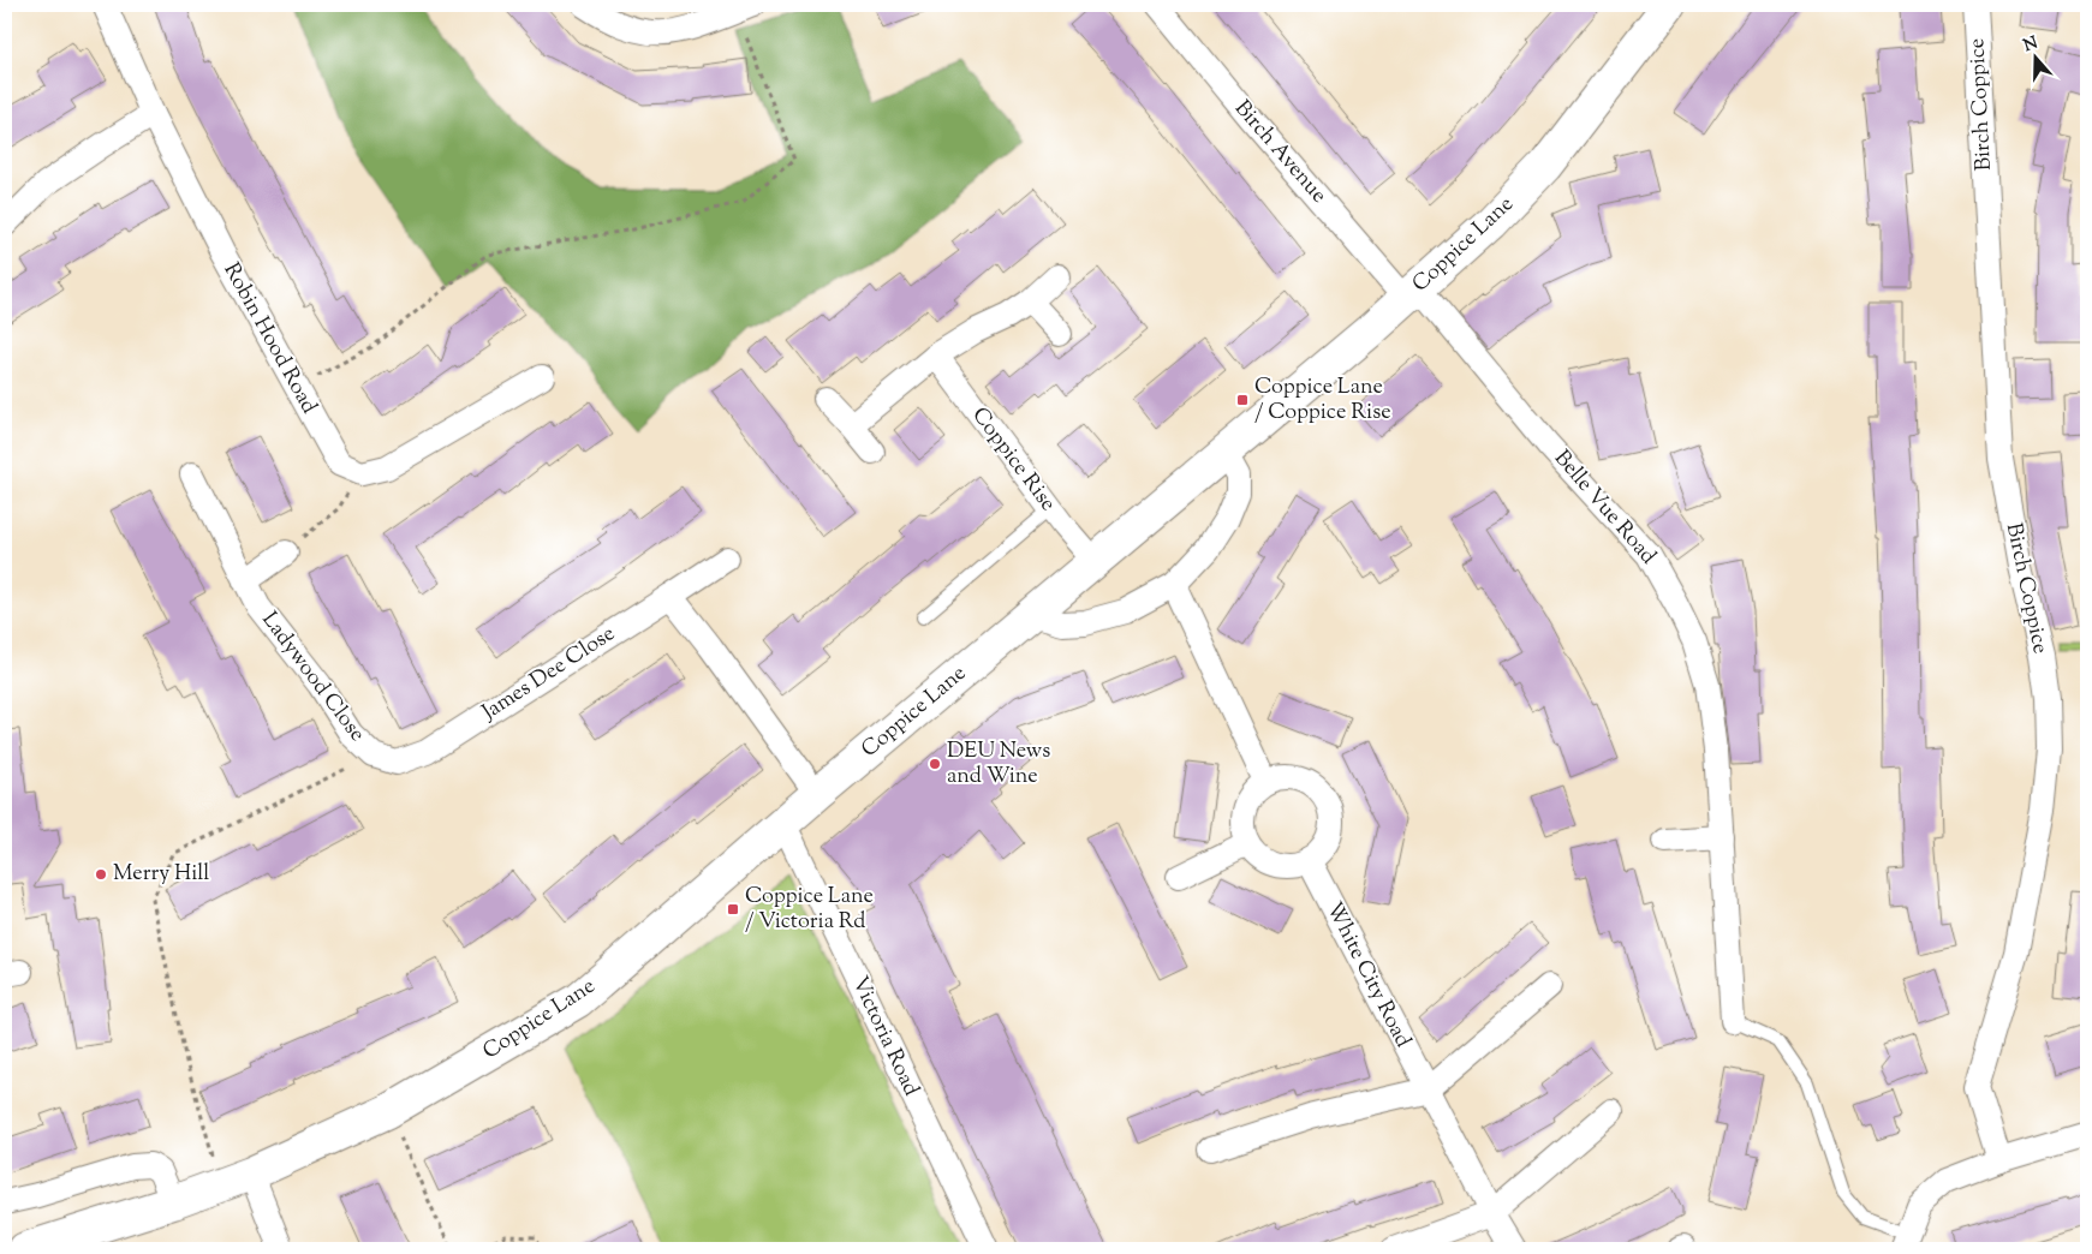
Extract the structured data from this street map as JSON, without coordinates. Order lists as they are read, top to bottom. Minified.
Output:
{"streets":{"street":["Birch Coppice","Birch Avenue","Coppice Lane","Robin Hood Road","Coppice Rise","Belle Vue Road","James Dee Close","Ladywood Close","White City Road","Victoria Road"]},"crossings":[["Birch Avenue","Coppice Lane"],["Birch Avenue","Belle Vue Road"],["Coppice Lane","Coppice Rise"],["Coppice Lane","Belle Vue Road"],["Coppice Lane","Victoria Road"],["James Dee Close","Ladywood Close"]],"places":{"transit":["Coppice Lane / Coppice Rise","Coppice Lane / Victoria Rd"],"other":["DEU News and Wine","Merry Hill"]},"north":"top"}
